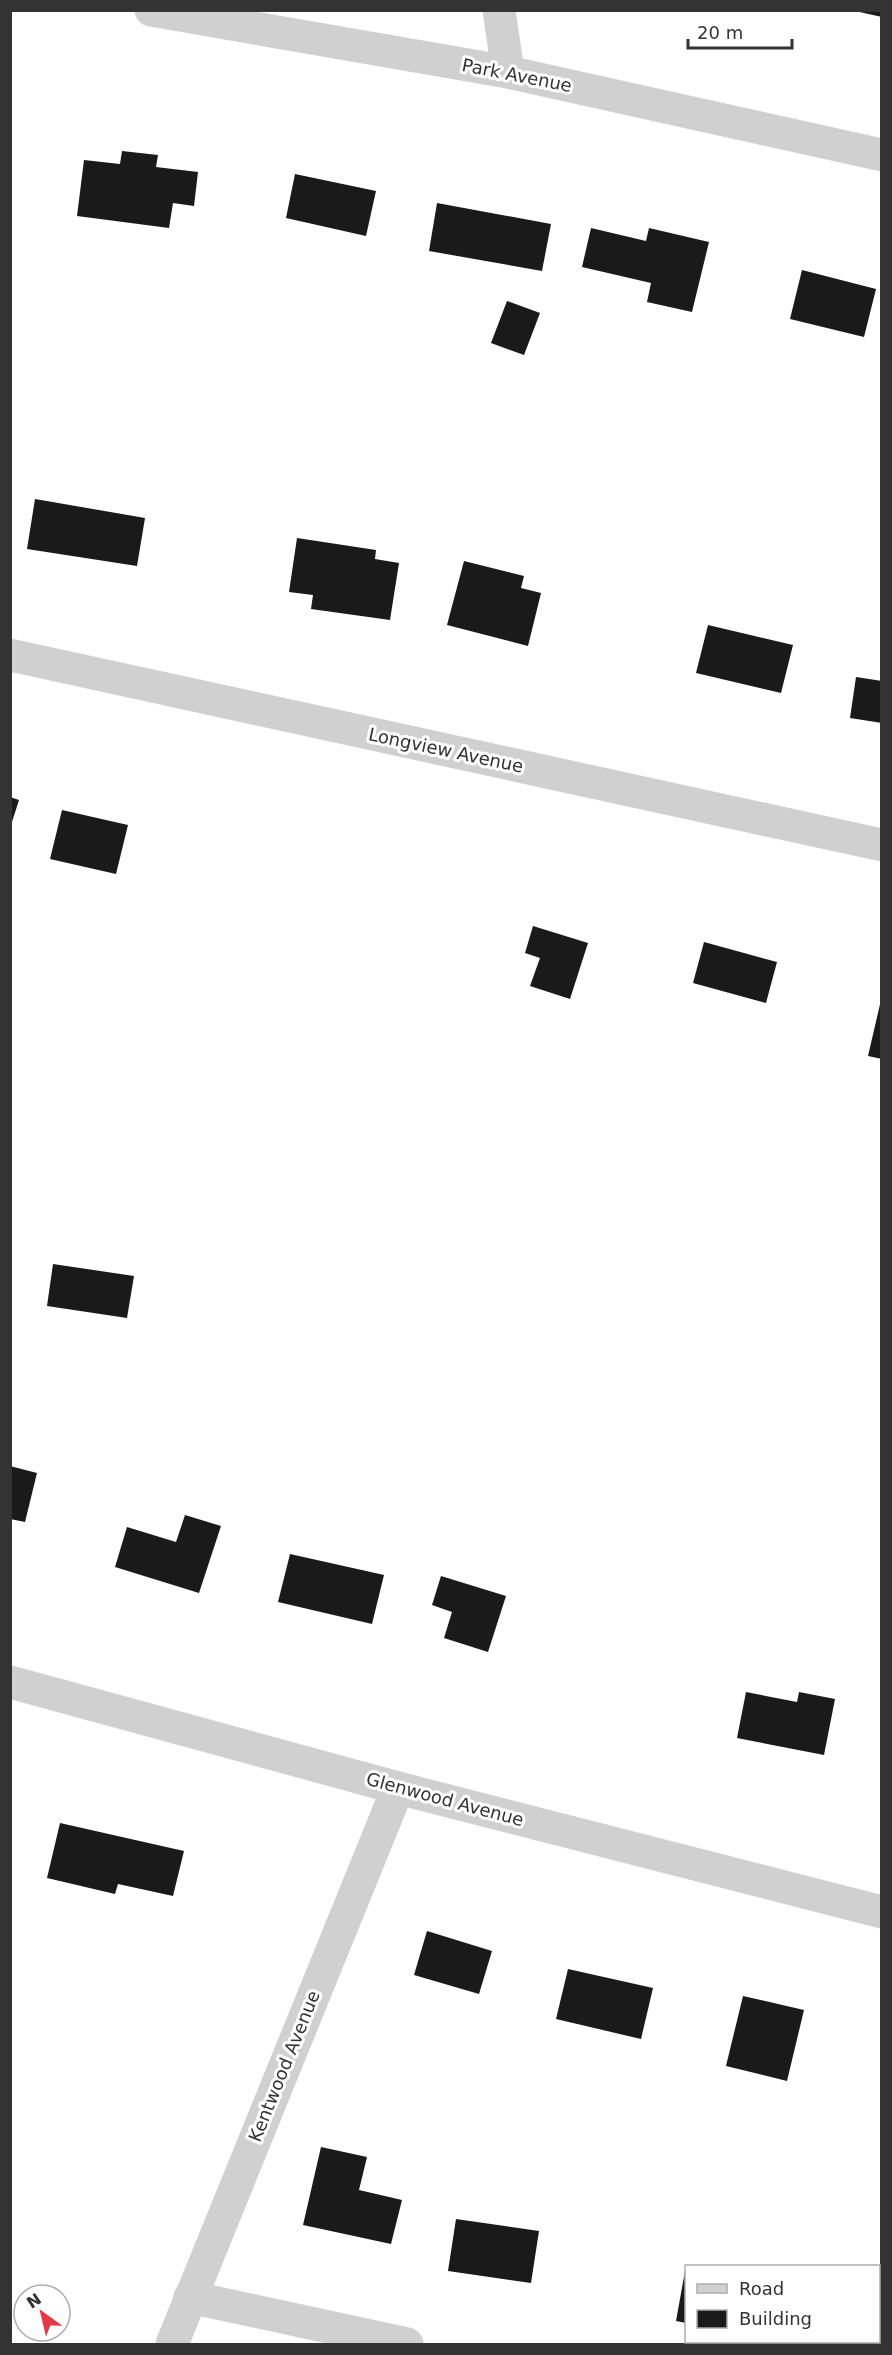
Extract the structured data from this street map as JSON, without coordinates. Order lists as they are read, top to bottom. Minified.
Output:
{"streets":{"street":["Park Avenue","Longview Avenue","Glenwood Avenue","Kentwood Avenue"]},"crossings":[["Glenwood Avenue","Kentwood Avenue"]],"legend":["Road","Building"],"scale_bar":"20 m","north":"top left"}
